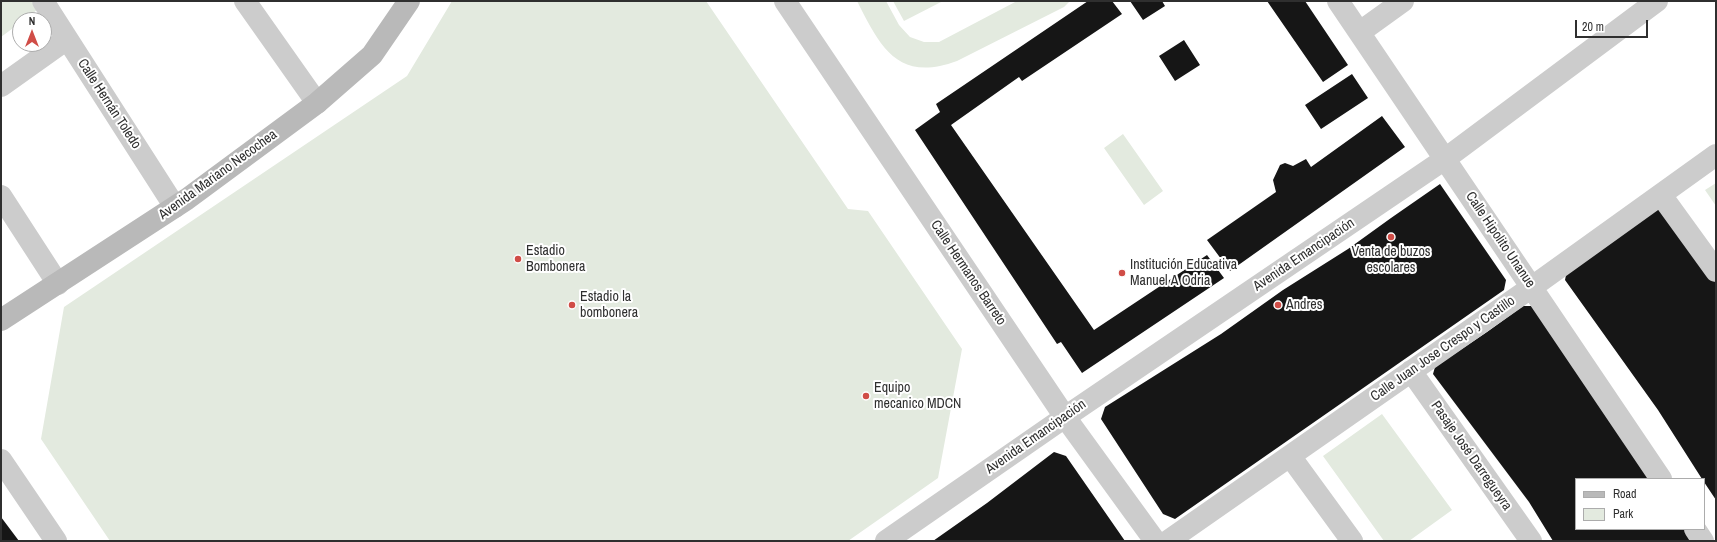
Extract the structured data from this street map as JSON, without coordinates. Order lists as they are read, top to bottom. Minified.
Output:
{"streets":{"street":["Calle Hernán Toledo","Avenida Mariano Necochea","Calle Hipolito Unanue","Avenida Emancipación","Calle Hermanos Barreto","Calle Juan Jose Crespo y Castillo","Pasaje José Darregueyra"]},"crossings":[["Calle Hernán Toledo","Avenida Mariano Necochea"],["Calle Hipolito Unanue","Avenida Emancipación"],["Calle Hipolito Unanue","Calle Juan Jose Crespo y Castillo"],["Avenida Emancipación","Calle Hermanos Barreto"],["Calle Juan Jose Crespo y Castillo","Pasaje José Darregueyra"]],"places":["Venta de buzos escolares","Estadio Bombonera","Institución Educativa Manuel A Odria","Estadio la bombonera","Andres","Equipo mecanico MDCN"],"legend":["Road","Park"],"scale_bar":"20 m","north":"top"}
